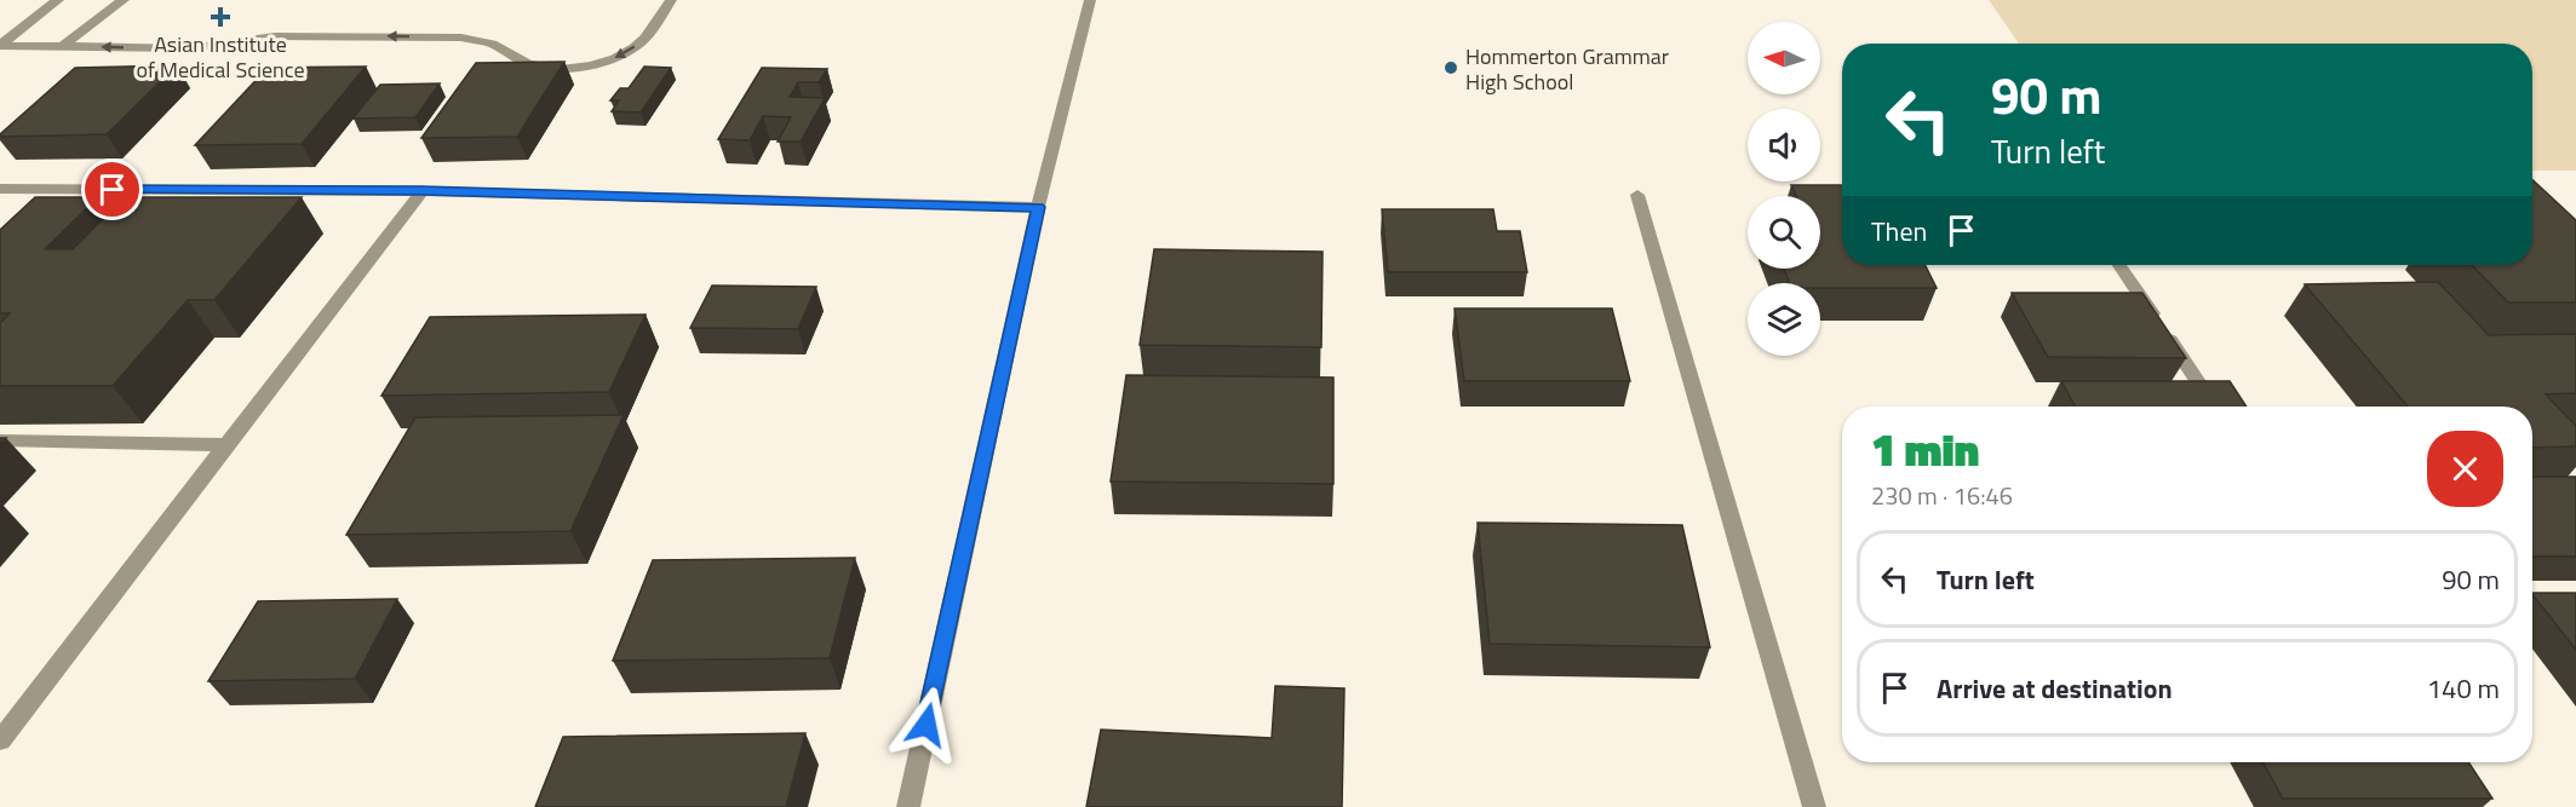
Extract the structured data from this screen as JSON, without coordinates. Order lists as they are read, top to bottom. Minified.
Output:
{"places":{"health":["Asian Institute of Medical Science"],"other":["Hommerton Grammar High School"]},"north":"left","page":{"turn":["90 m","Turn left"],"then":"Then","heading":["1 min","230 m · 16:46"],"list":[{"name":"Turn left","value":"90 m"},{"name":"Arrive at destination","value":"140 m"}]}}
